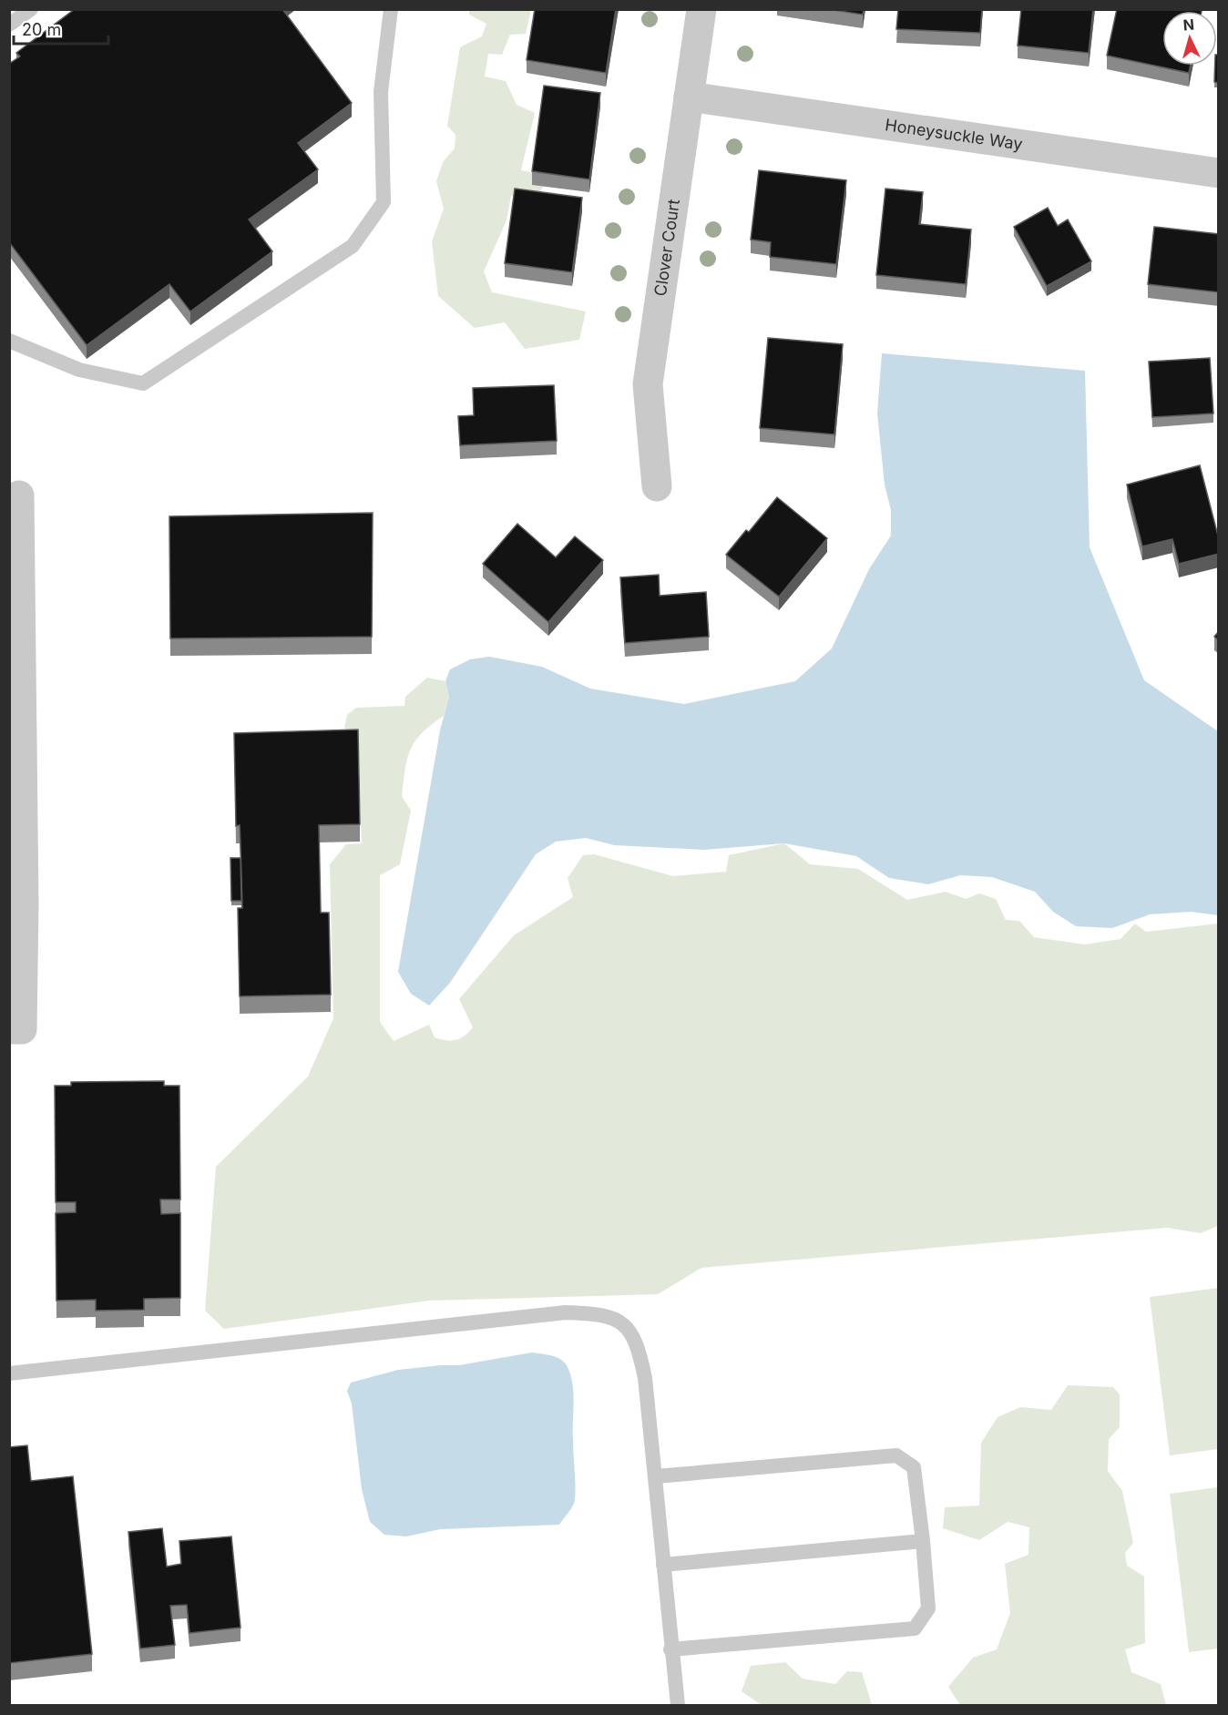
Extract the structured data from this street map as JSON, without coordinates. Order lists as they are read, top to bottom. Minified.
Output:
{"streets":{"street":["Honeysuckle Way","Clover Court"]},"crossings":[["Honeysuckle Way","Clover Court"]],"scale_bar":"20 m","north":"top"}
